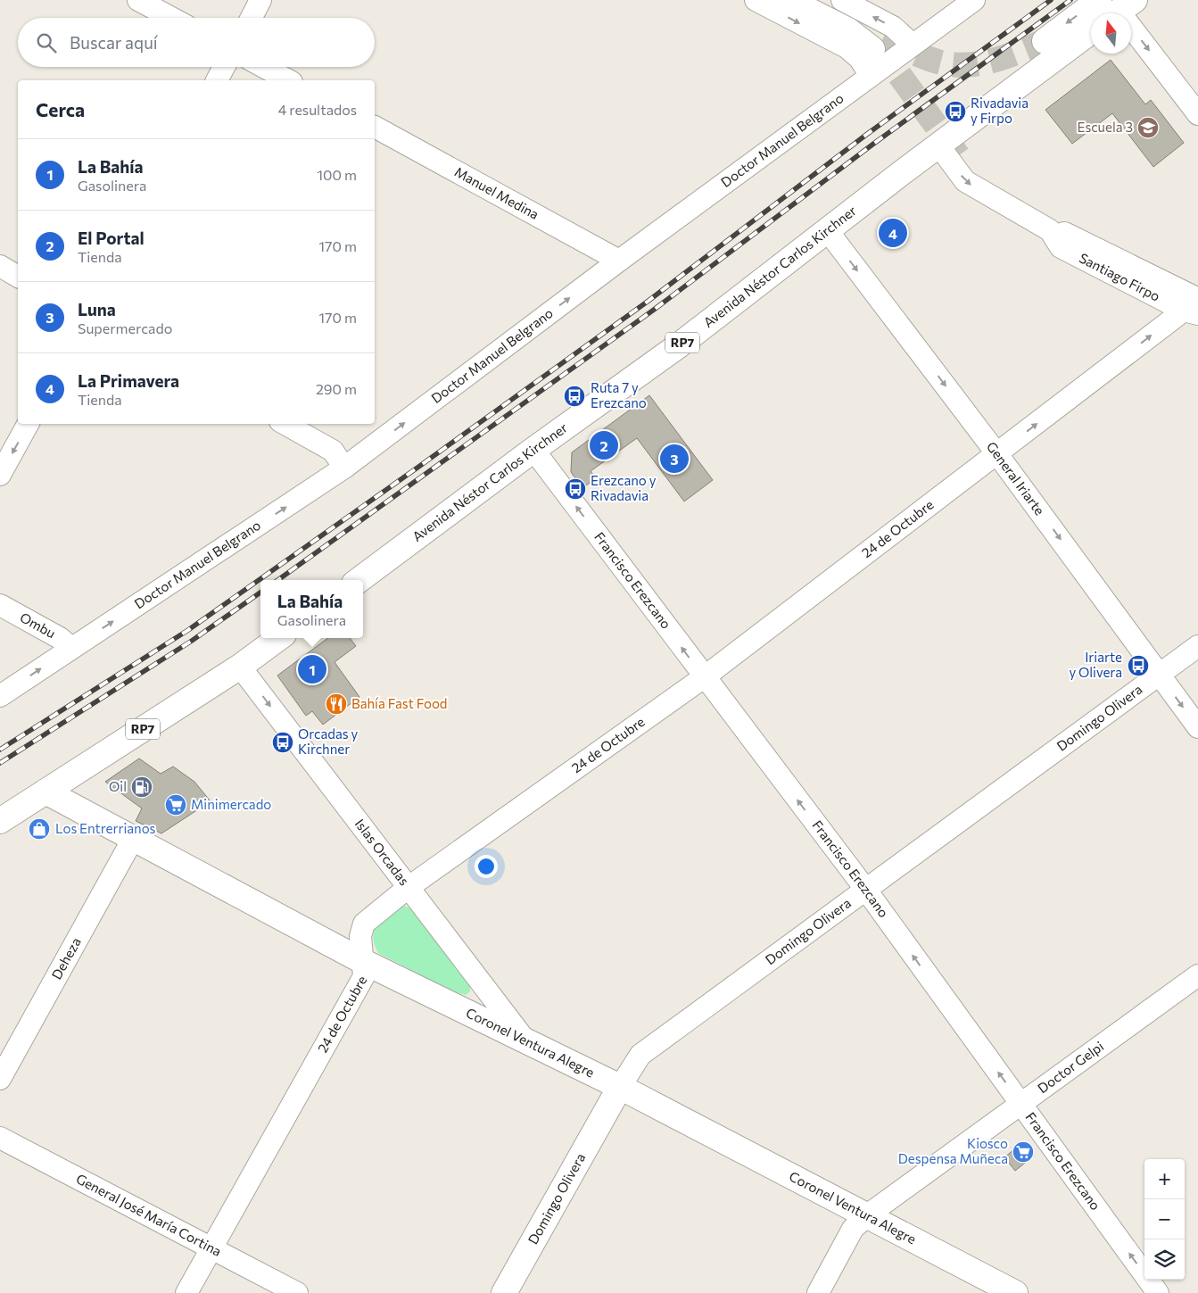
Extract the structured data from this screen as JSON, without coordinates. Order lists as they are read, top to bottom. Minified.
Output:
{"streets":{"main road":["Avenida Néstor Carlos Kirchner","Santiago Firpo","RP7","Domingo Olivera","Coronel Ventura Alegre"],"street":["Doctor Manuel Belgrano","Manuel Medina","General Iriarte","24 de Octubre","Francisco Erezcano","Ombu","Islas Orcadas","Deheza","Doctor Gelpi","General José María Cortina"]},"crossings":[["Doctor Manuel Belgrano","Manuel Medina"],["Doctor Manuel Belgrano","Ombu"],["Avenida Néstor Carlos Kirchner","Santiago Firpo"],["Avenida Néstor Carlos Kirchner","General Iriarte"],["Avenida Néstor Carlos Kirchner","Francisco Erezcano"],["Santiago Firpo","24 de Octubre"],["RP7","Islas Orcadas"],["RP7","Coronel Ventura Alegre"],["General Iriarte","24 de Octubre"],["General Iriarte","Domingo Olivera"],["24 de Octubre","Francisco Erezcano"],["24 de Octubre","Islas Orcadas"],["24 de Octubre","Coronel Ventura Alegre"],["24 de Octubre","General José María Cortina"],["Francisco Erezcano","Domingo Olivera"],["Francisco Erezcano","Doctor Gelpi"],["Domingo Olivera","Coronel Ventura Alegre"],["Islas Orcadas","Coronel Ventura Alegre"],["Deheza","Coronel Ventura Alegre"],["Coronel Ventura Alegre","Doctor Gelpi"]],"one_way":["Doctor Manuel Belgrano","General Iriarte","Francisco Erezcano","Islas Orcadas"],"places":{"bus stop":["Rivadavia y Firpo","Ruta 7 y Erezcano","Erezcano y Rivadavia","Iriarte y Olivera","Orcadas y Kirchner"],"school or university":["Escuela 3"],"restaurant":["Bahía Fast Food"],"fuel station":["Oil"],"supermarket":["Minimercado","Kiosco Despensa Muñeca"],"shop":["Los Entrerrianos"]},"north":"top","page":{"search":"Buscar aquí","heading":["Cerca","4 resultados"],"list":[{"mark":"1","name":"La Bahía","note":"Gasolinera","value":"100 m"},{"mark":"2","name":"El Portal","note":"Tienda","value":"170 m"},{"mark":"3","name":"Luna","note":"Supermercado","value":"170 m"},{"mark":"4","name":"La Primavera","note":"Tienda","value":"290 m"}],"pins":["4","2","3","1"],"popup":["La Bahía","Gasolinera"],"map_buttons":["+","−"]}}
